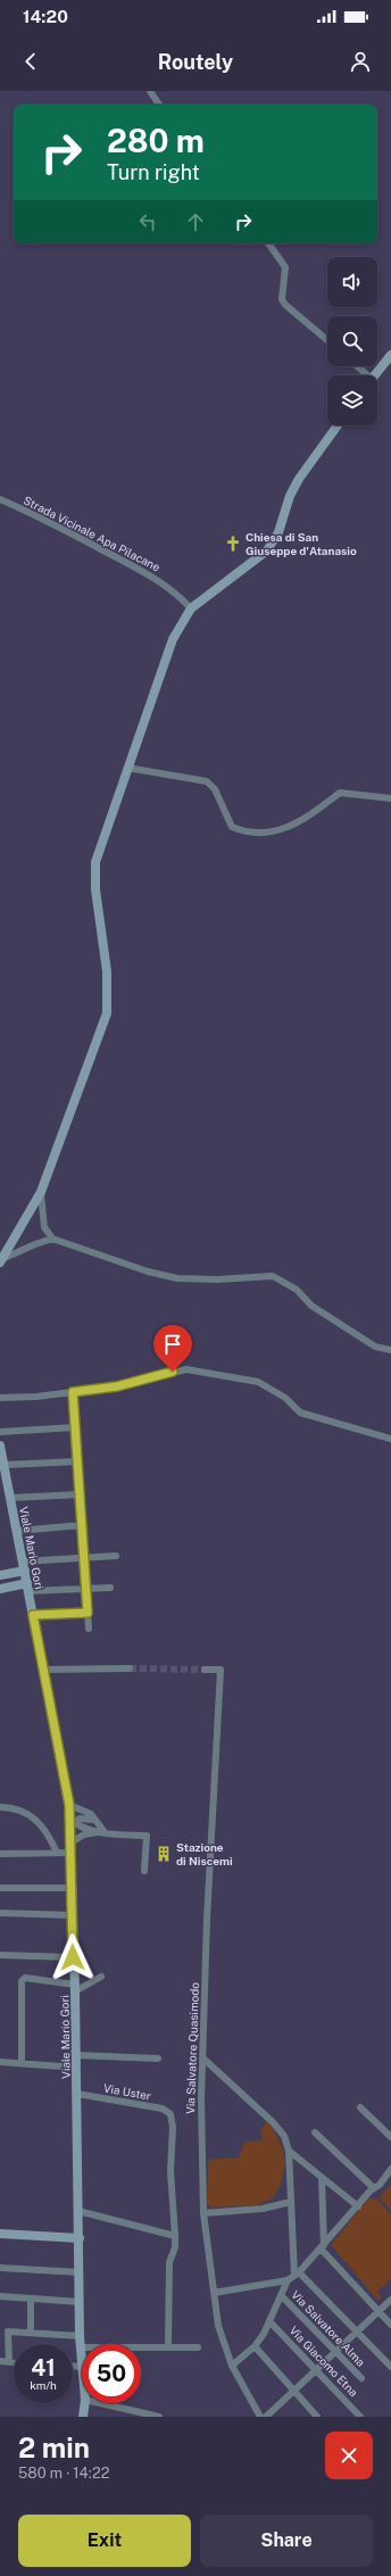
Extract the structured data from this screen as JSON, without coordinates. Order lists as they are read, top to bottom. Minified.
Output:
{"streets":{"main road":["Viale Mario Gori"],"street":["Strada Vicinale Apa Pilacane","Via Salvatore Quasimodo","Via Uster","Via Salvatore Alma","Via Giacomo Etna"]},"crossings":[["Viale Mario Gori","Via Uster"]],"places":{"church":["Chiesa di San Giuseppe d'Atanasio"],"building":["Stazione di Niscemi"]},"page":{"status":"14:20","header":"Routely","turn":["280 m","Turn right"],"speed":"41 km/h","limit":"50","heading":["2 min","580 m · 14:22"],"buttons":["Exit","Share"]}}
